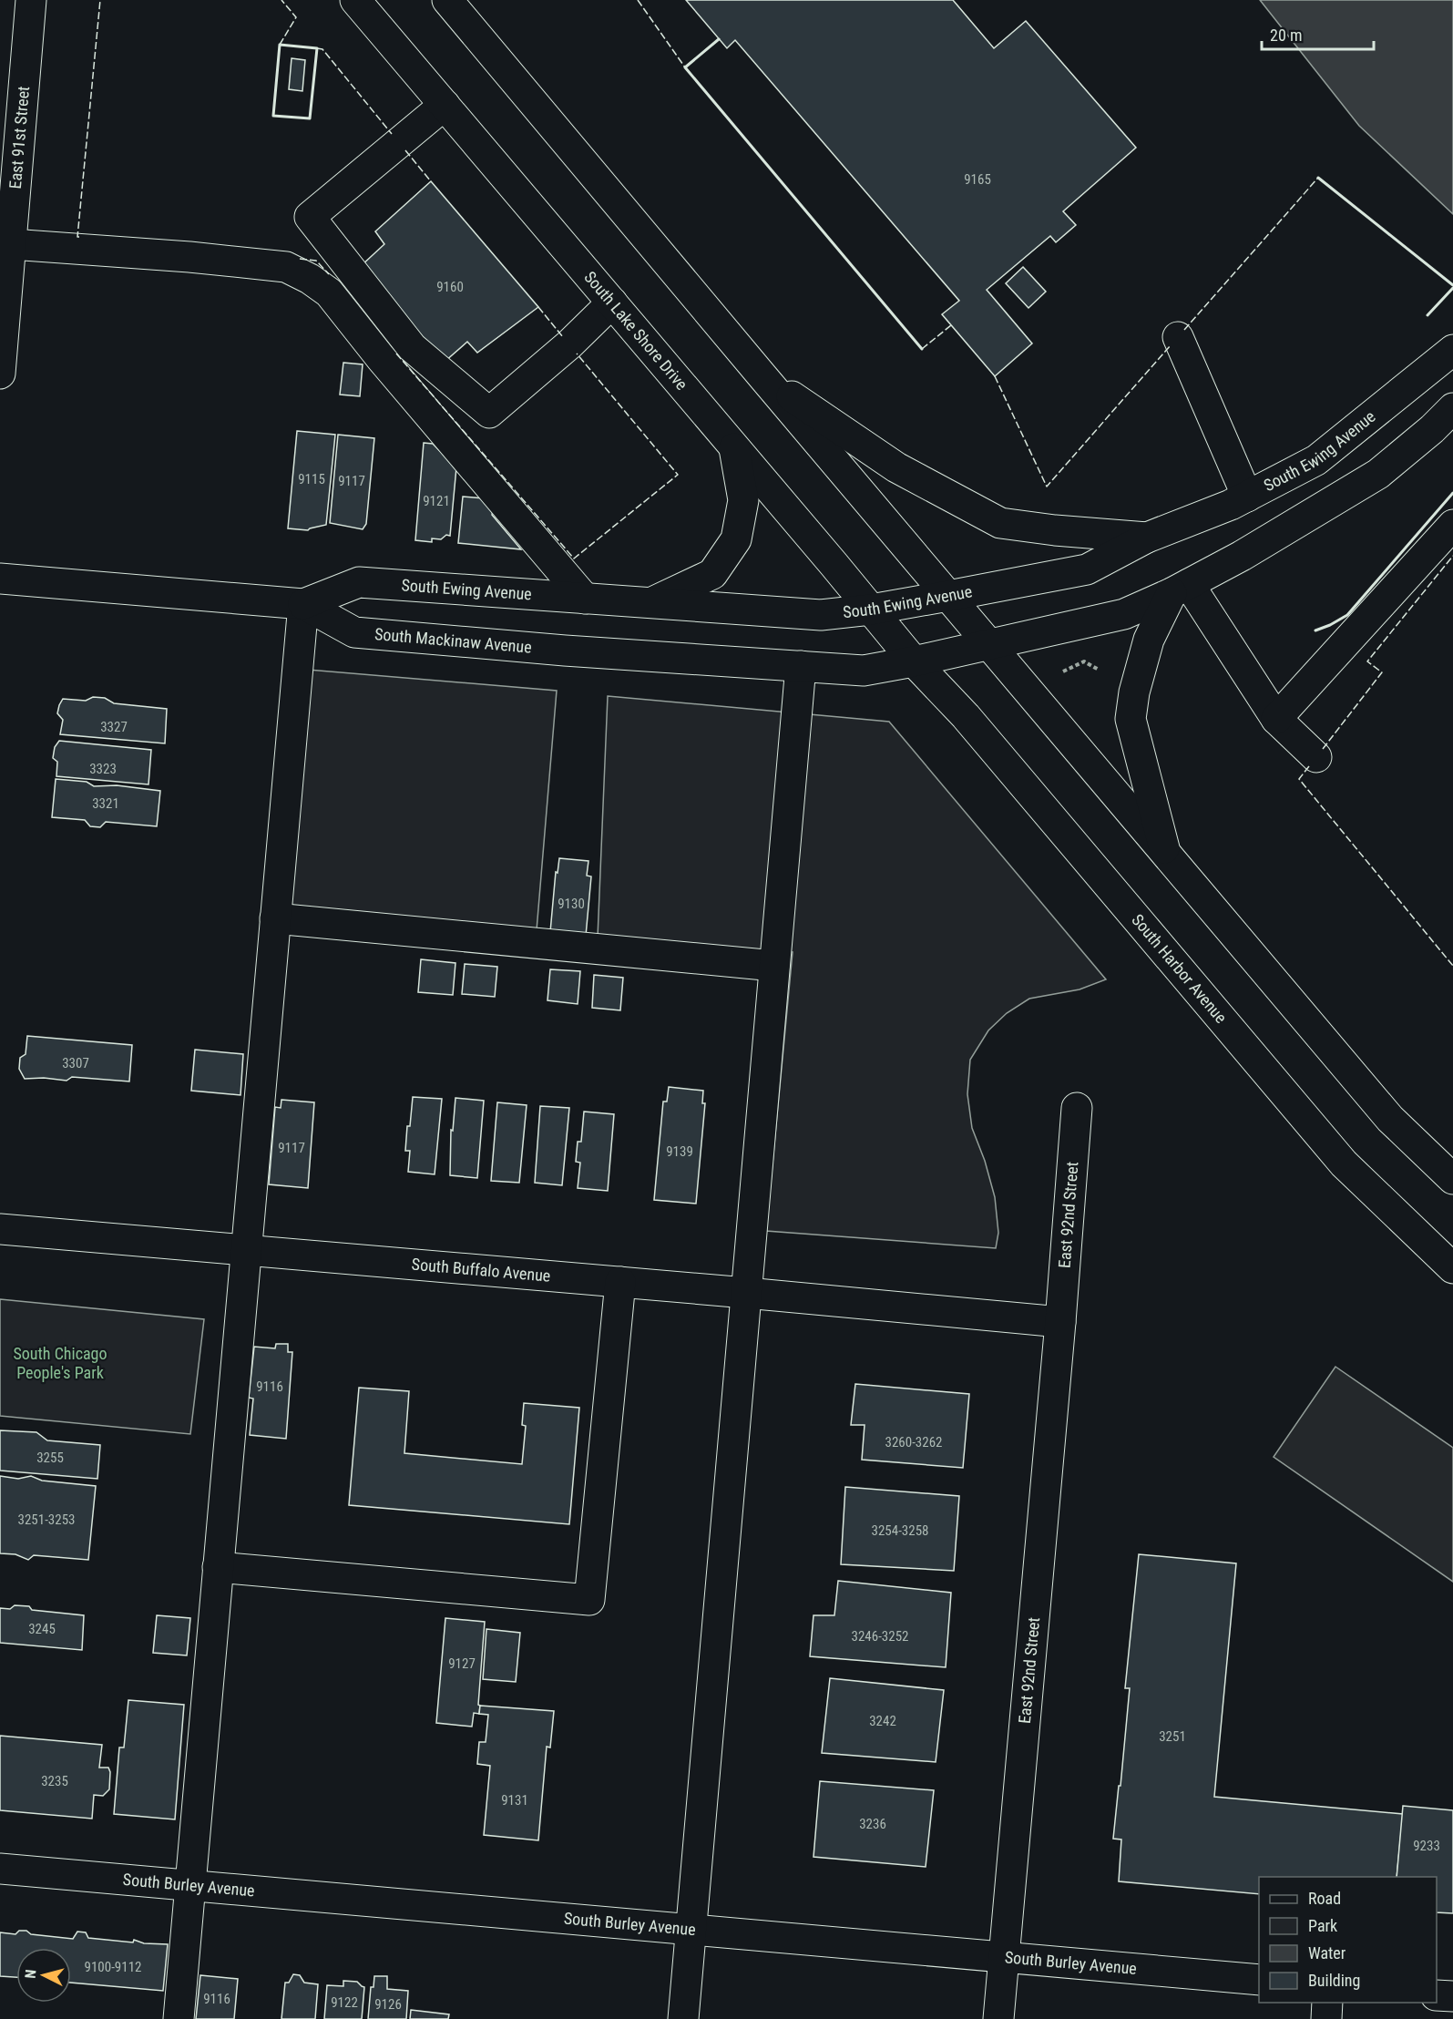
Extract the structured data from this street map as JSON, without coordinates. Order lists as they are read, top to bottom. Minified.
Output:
{"streets":{"main road":["East 91st Street","South Lake Shore Drive","South Ewing Avenue","South Mackinaw Avenue","South Harbor Avenue","East 92nd Street","South Buffalo Avenue","South Burley Avenue"]},"crossings":[["South Lake Shore Drive","South Ewing Avenue"],["South Lake Shore Drive","South Mackinaw Avenue"],["South Lake Shore Drive","South Harbor Avenue"],["South Ewing Avenue","South Mackinaw Avenue"],["South Mackinaw Avenue","South Harbor Avenue"],["East 92nd Street","South Buffalo Avenue"],["East 92nd Street","South Burley Avenue"]],"parks":["South Chicago People's Park"],"house_numbers":["9165","9160","9115","9117","9121","3327","3323","3321","9130","3307","9117","9139","9116","3260-3262","3255","3251-3253","3254-3258","3245","3246-3252","9127","3242","3251","3235","9131","3236","9233","9100-9112","9116","9122","9126"],"legend":["Road","Park","Water","Building"],"scale_bar":"20 m","north":"left"}
